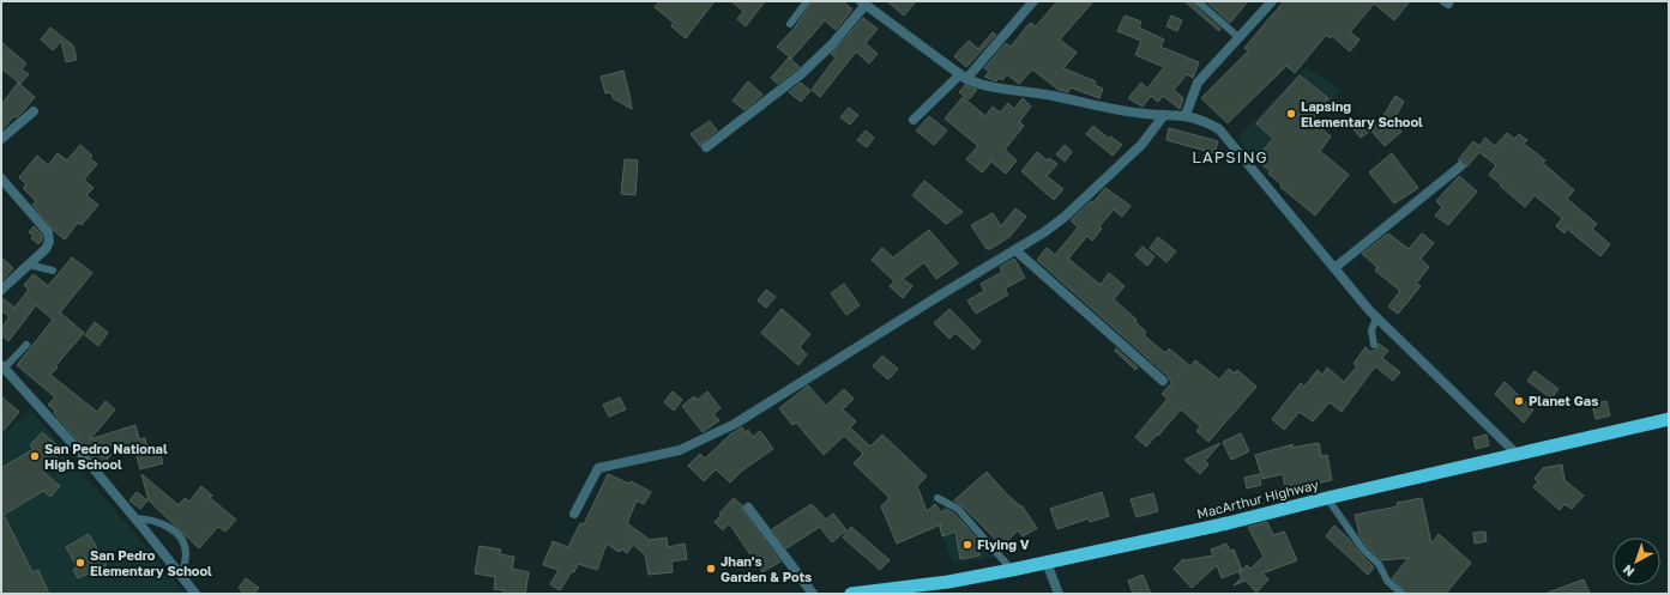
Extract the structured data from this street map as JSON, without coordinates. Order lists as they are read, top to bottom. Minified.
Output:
{"streets":{"highway":["MacArthur Highway"]},"districts":["LAPSING"],"places":["Lapsing Elementary School","Planet Gas","San Pedro National High School","Flying V","San Pedro Elementary School","Jhan's Garden & Pots"],"north":"bottom left"}
